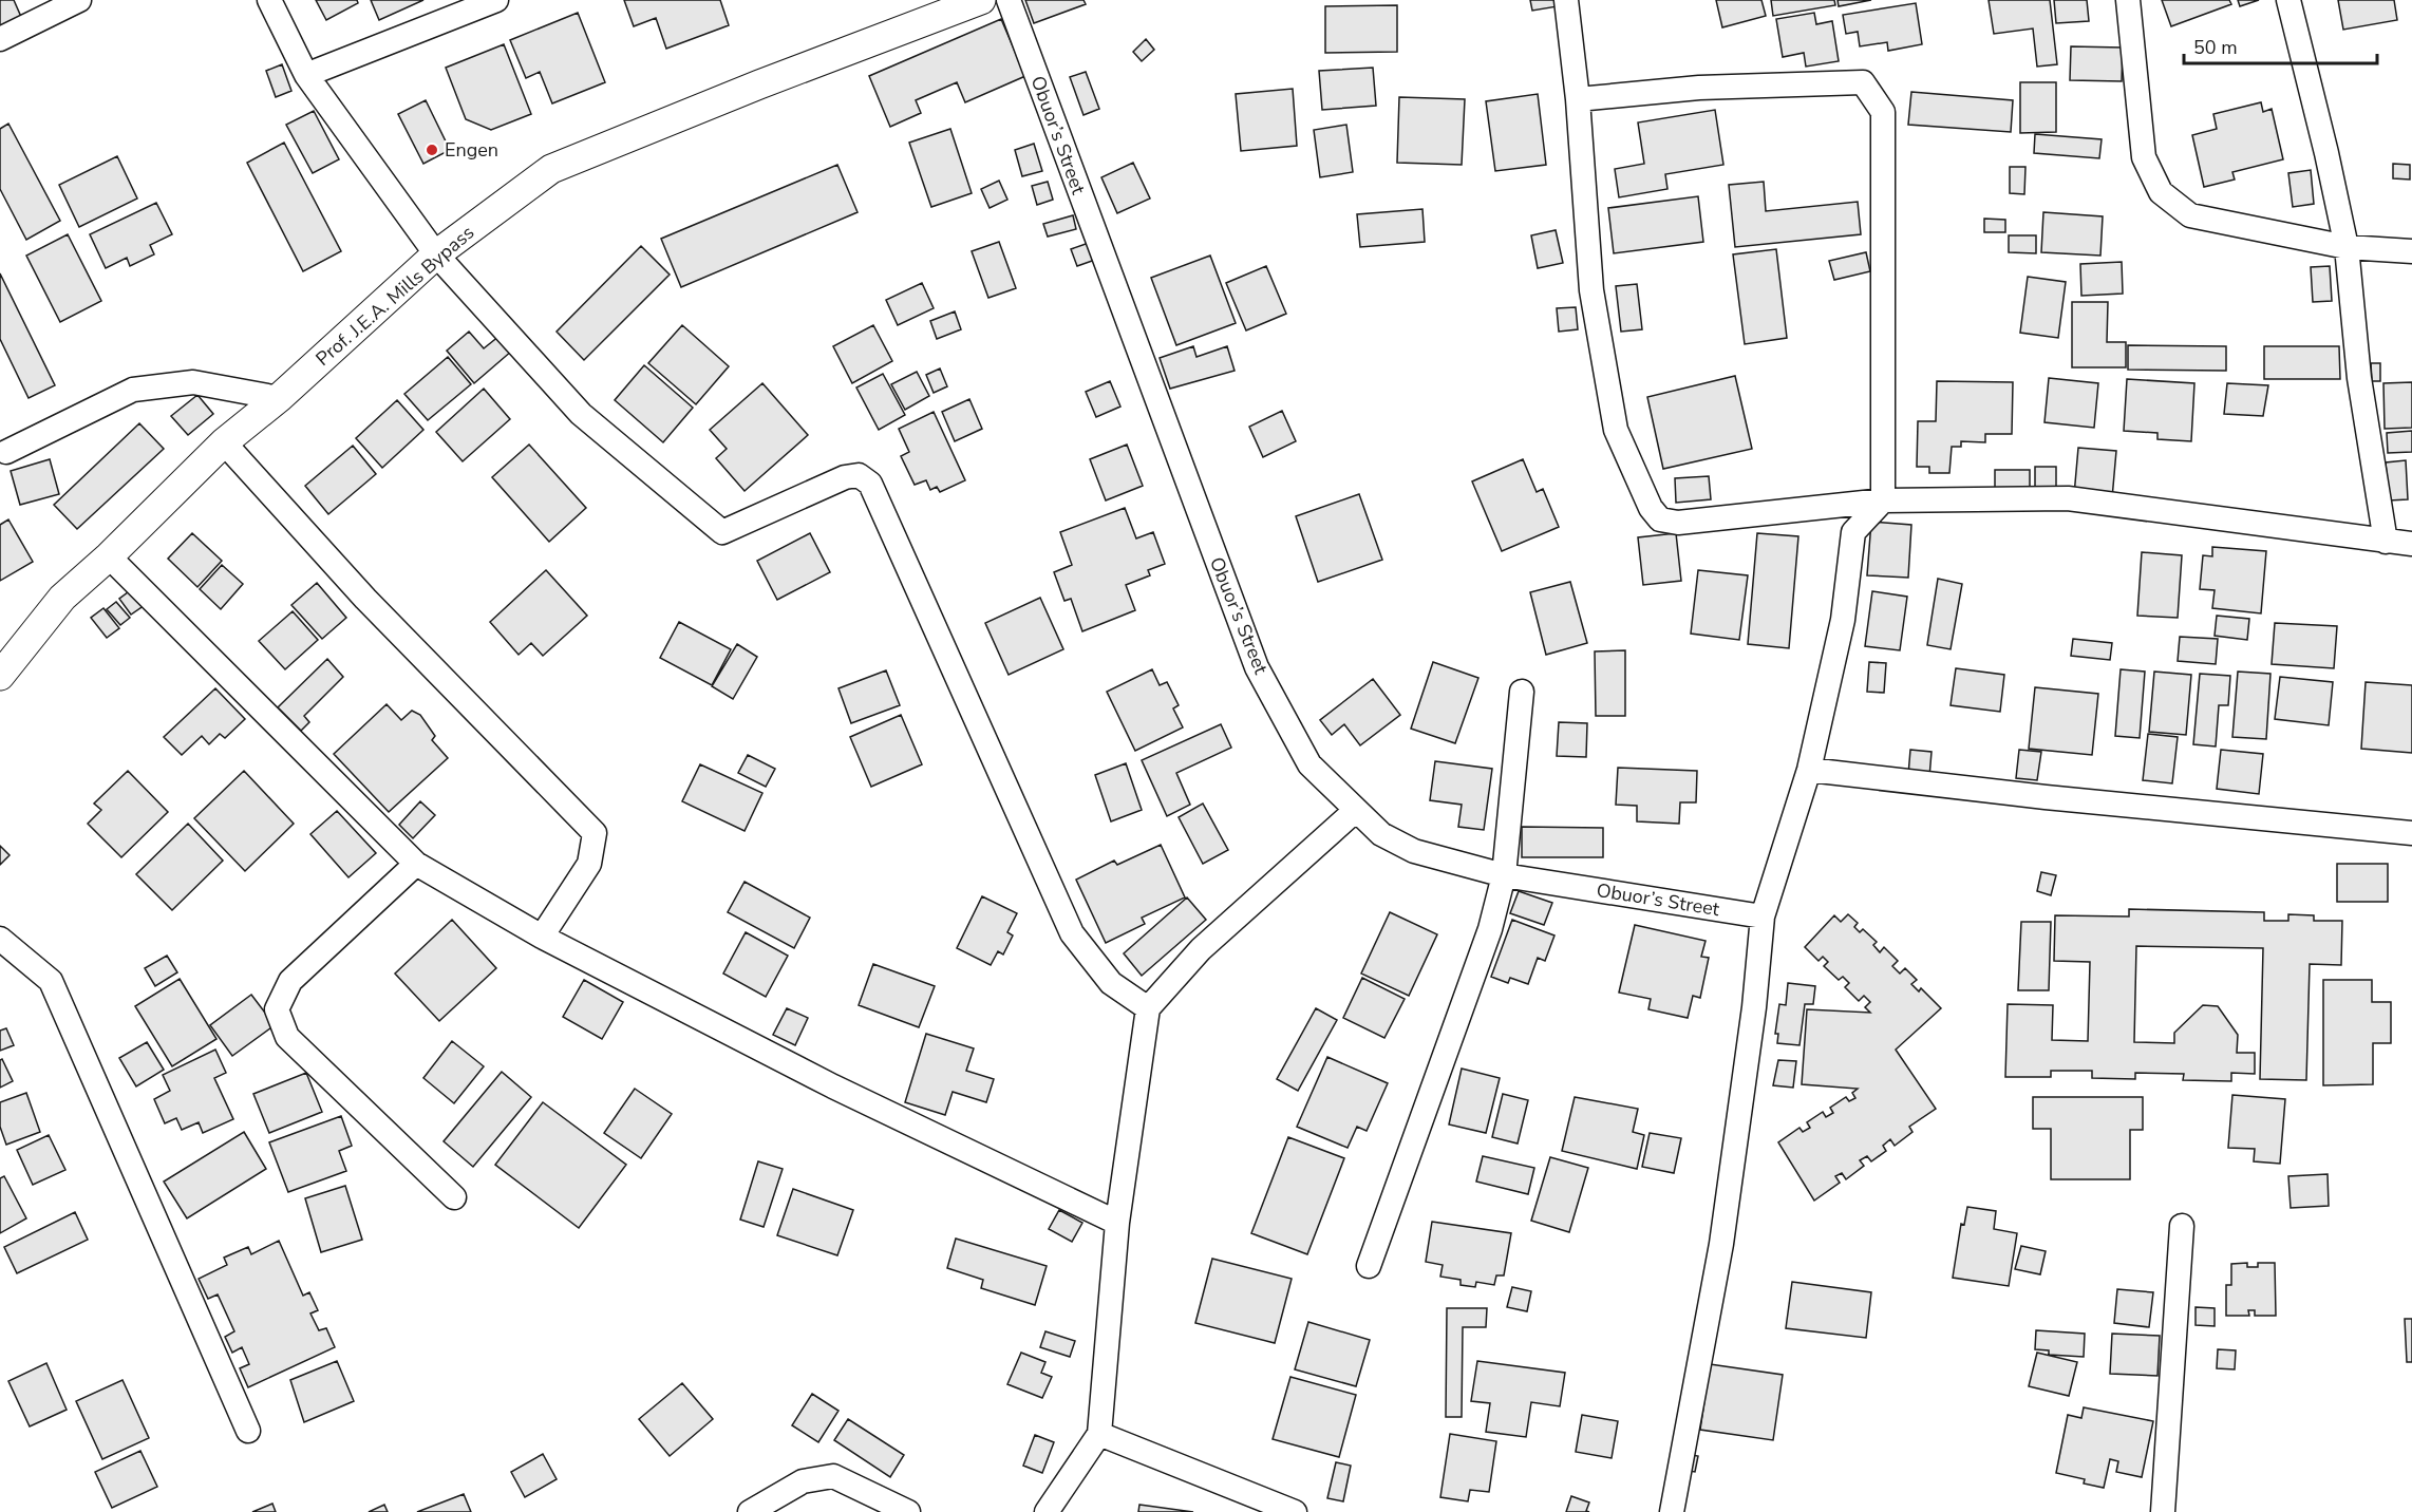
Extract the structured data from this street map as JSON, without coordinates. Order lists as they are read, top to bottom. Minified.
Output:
{"streets":{"street":["Obuor’s Street","Prof. J.E.A. Mills Bypass"]},"places":["Engen"],"scale_bar":"50 m"}
